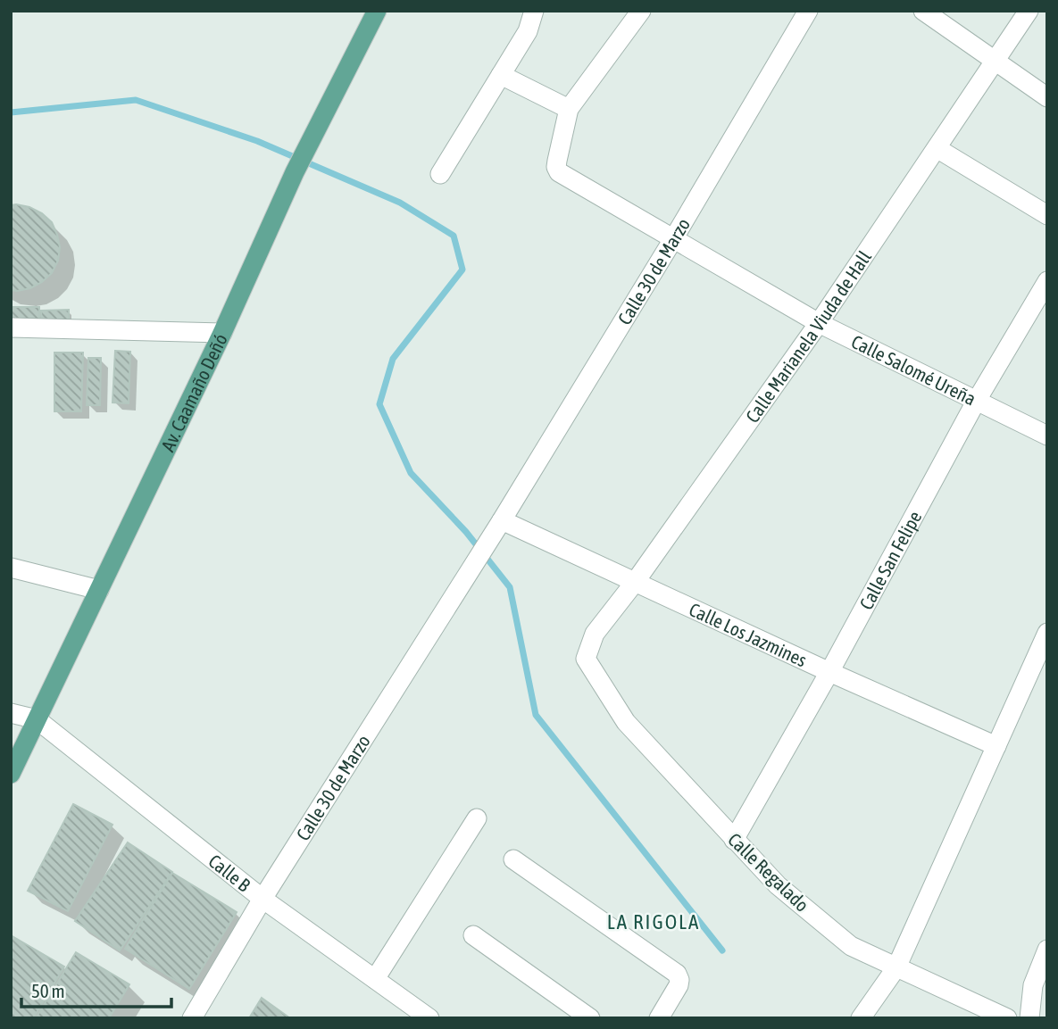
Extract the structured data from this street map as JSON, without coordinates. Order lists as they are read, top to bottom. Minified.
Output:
{"streets":{"main road":["Av. Caamaño Deñó"],"street":["Calle 30 de Marzo","Calle Marianela Viuda de Hall","Calle Salomé Ureña","Calle San Felipe","Calle Los Jazmines","Calle Regalado","Calle B"]},"crossings":[["Calle 30 de Marzo","Calle Salomé Ureña"],["Calle 30 de Marzo","Calle Los Jazmines"],["Calle 30 de Marzo","Calle B"],["Calle Marianela Viuda de Hall","Calle Salomé Ureña"],["Calle Marianela Viuda de Hall","Calle Los Jazmines"],["Calle Marianela Viuda de Hall","Calle Regalado"],["Calle Salomé Ureña","Calle San Felipe"],["Av. Caamaño Deñó","Calle B"],["Calle San Felipe","Calle Los Jazmines"],["Calle San Felipe","Calle Regalado"]],"districts":["LA RIGOLA"],"scale_bar":"50 m"}
